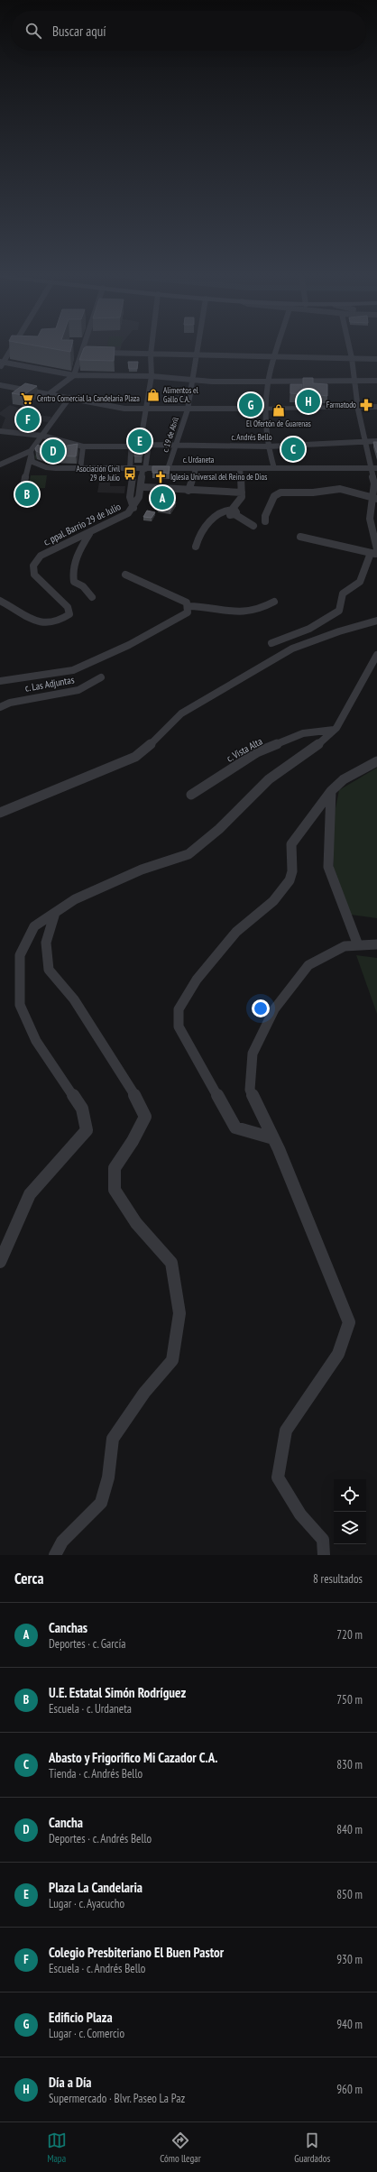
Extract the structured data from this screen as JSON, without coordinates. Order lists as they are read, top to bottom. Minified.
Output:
{"streets":{"street":["c. 19 de Abril","c. Andrés Bello","c. Urdaneta","c. ppal. Barrio 29 de Julio","c. Las Adjuntas","c. Vista Alta"]},"crossings":[["c. 19 de Abril","c. Andrés Bello"],["c. 19 de Abril","c. Urdaneta"],["c. Andrés Bello","c. ppal. Barrio 29 de Julio"],["c. Urdaneta","c. ppal. Barrio 29 de Julio"]],"places":{"shop":["Alimentos el Gallo C.A.","El Ofertón de Guarenas"],"supermarket":["Centro Comercial la Candelaria Plaza"],"pharmacy":["Farmatodo"],"bus stop":["Asociación Civil 29 de Julio"],"church":["Iglesia Universal del Reino de Dios"]},"page":{"search":"Buscar aquí","pins":["H","G","F","E","C","D","B","A"],"heading":["Cerca","8 resultados"],"list":[{"mark":"A","name":"Canchas","note":"Deportes · c. García","value":"720 m"},{"mark":"B","name":"U.E. Estatal Simón Rodríguez","note":"Escuela · c. Urdaneta","value":"750 m"},{"mark":"C","name":"Abasto y Frigorifico Mi Cazador C.A.","note":"Tienda · c. Andrés Bello","value":"830 m"},{"mark":"D","name":"Cancha","note":"Deportes · c. Andrés Bello","value":"840 m"},{"mark":"E","name":"Plaza La Candelaria","note":"Lugar · c. Ayacucho","value":"850 m"},{"mark":"F","name":"Colegio Presbiteriano El Buen Pastor","note":"Escuela · c. Andrés Bello","value":"930 m"},{"mark":"G","name":"Edificio Plaza","note":"Lugar · c. Comercio","value":"940 m"},{"mark":"H","name":"Día a Día","note":"Supermercado · Blvr. Paseo La Paz","value":"960 m"}],"nav":["Mapa","Cómo llegar","Guardados"]}}
